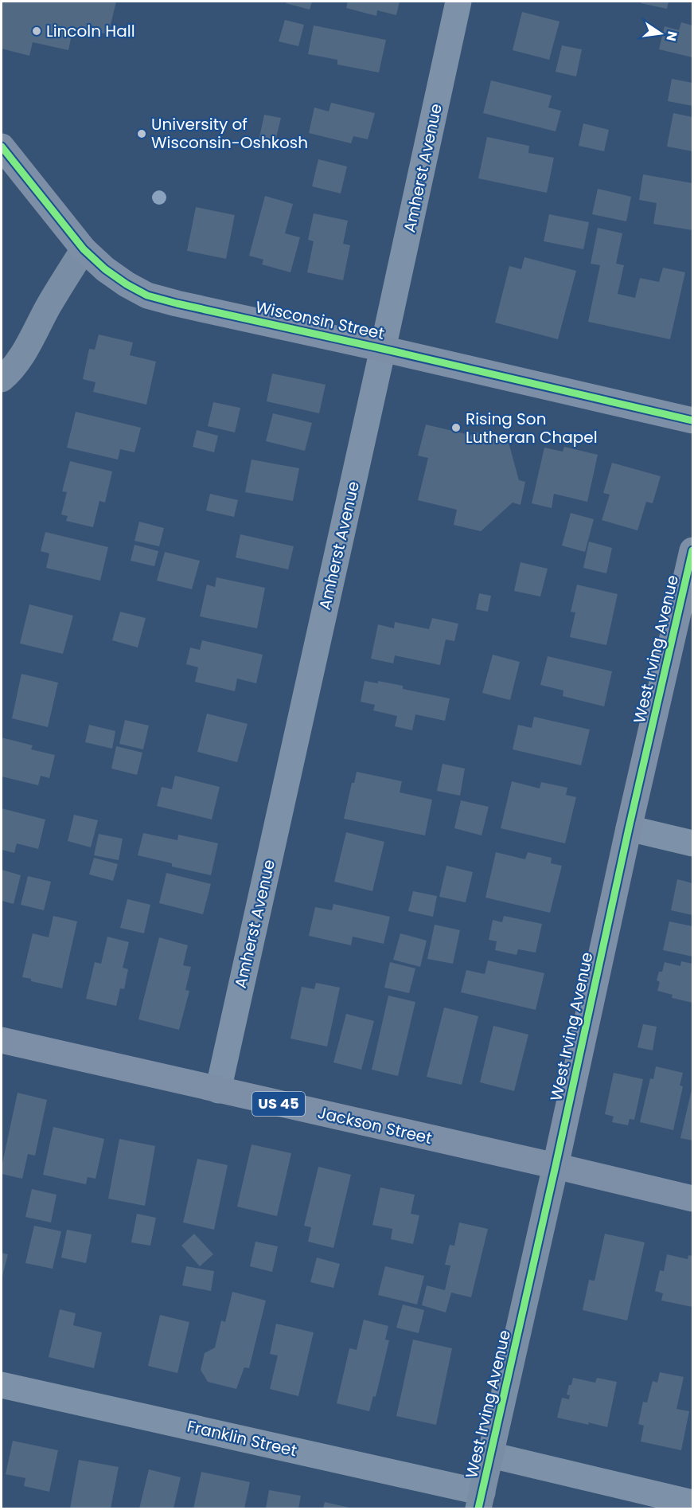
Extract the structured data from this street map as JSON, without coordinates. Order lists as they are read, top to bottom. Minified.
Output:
{"streets":{"main road":["Wisconsin Street","West Irving Avenue","US 45","Jackson Street"],"street":["Amherst Avenue","Franklin Street"]},"crossings":[["Amherst Avenue","Wisconsin Street"],["Amherst Avenue","Jackson Street"],["West Irving Avenue","Jackson Street"],["West Irving Avenue","Franklin Street"]],"places":["Lincoln Hall","University of Wisconsin-Oshkosh","Rising Son Lutheran Chapel"],"north":"right"}
